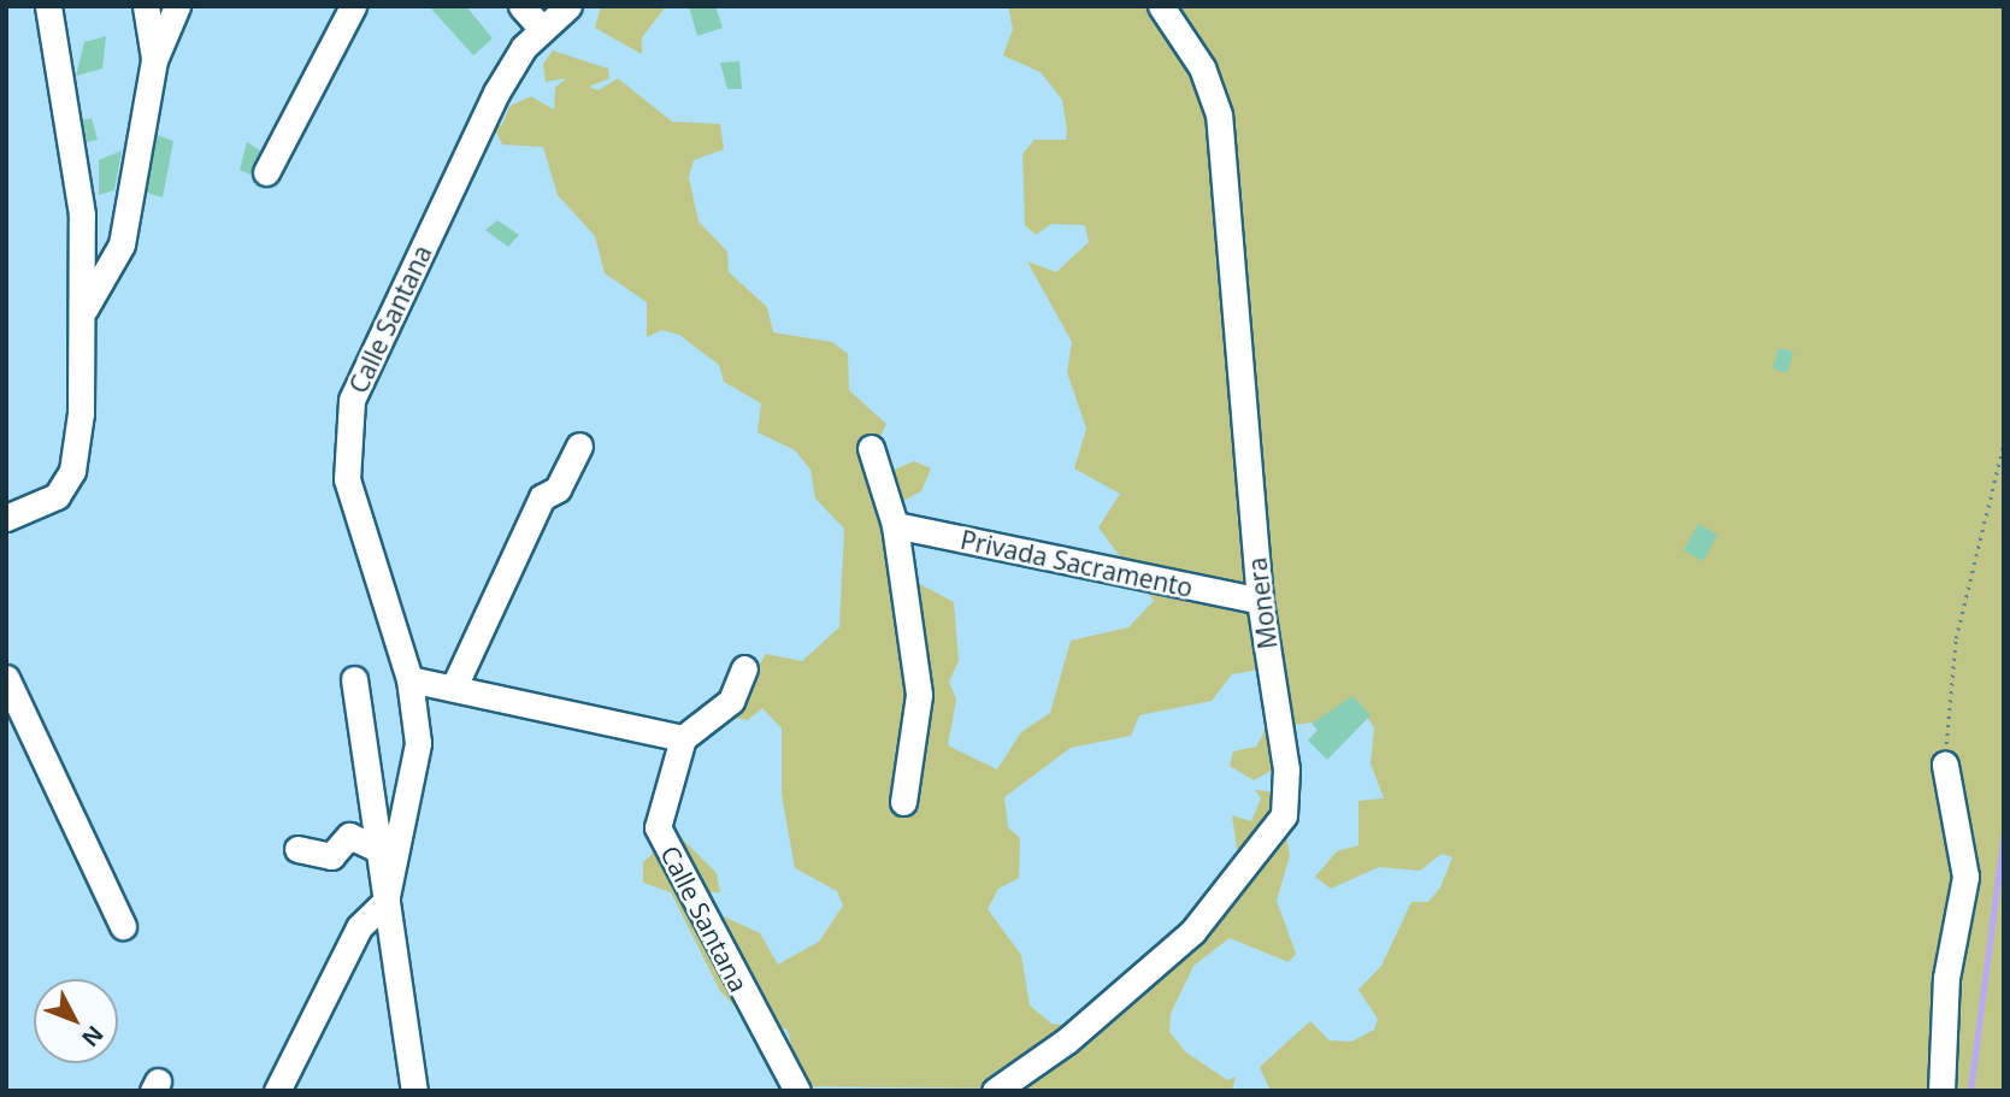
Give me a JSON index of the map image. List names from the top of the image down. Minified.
{"streets":{"street":["Calle Santana","Privada Sacramento","Monera"]},"crossings":[["Privada Sacramento","Monera"]],"north":"bottom right"}
